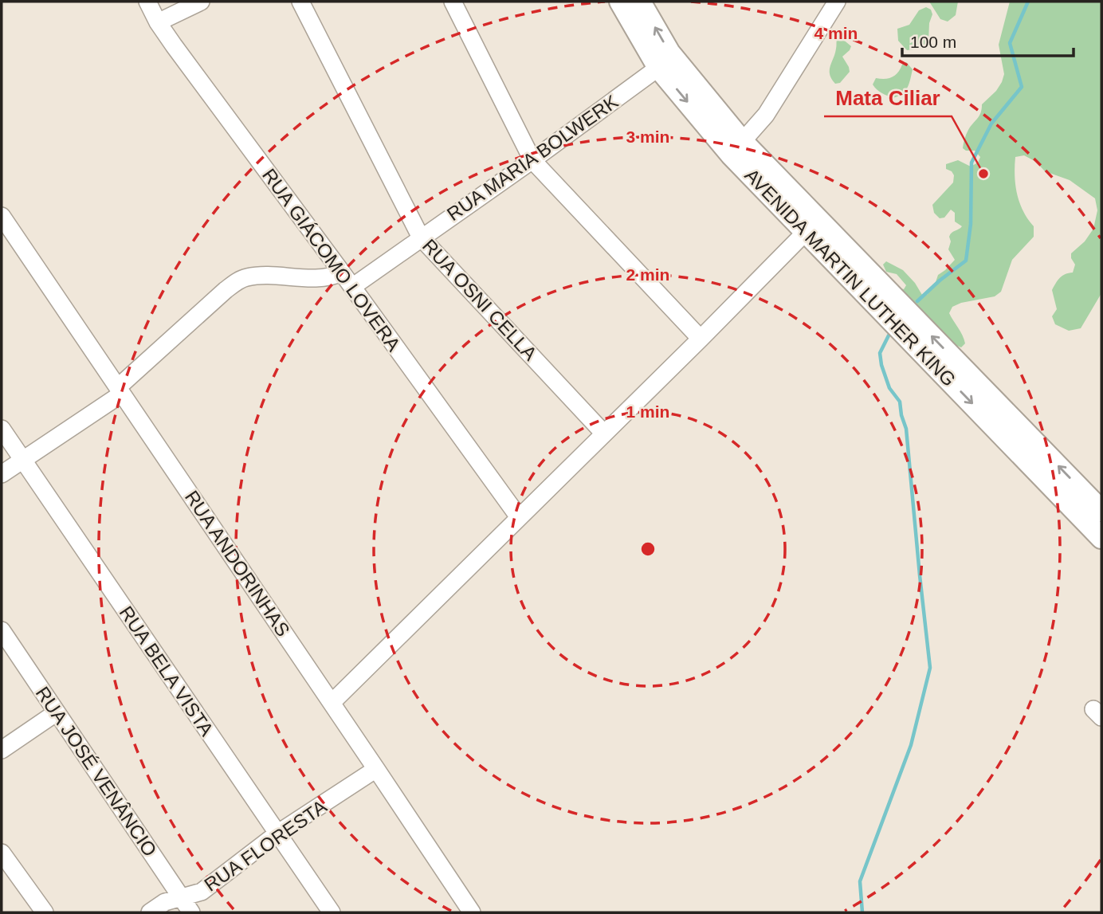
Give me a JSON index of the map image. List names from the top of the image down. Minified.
{"streets":{"main road":["AVENIDA MARTIN LUTHER KING"],"street":["RUA MARIA BOLWERK","RUA GIÁCOMO LOVERA","RUA OSNI CELLA","RUA ANDORINHAS","RUA BELA VISTA","RUA JOSÉ VENÂNCIO","RUA FLORESTA"]},"crossings":[["RUA MARIA BOLWERK","RUA GIÁCOMO LOVERA"],["RUA MARIA BOLWERK","AVENIDA MARTIN LUTHER KING"],["RUA MARIA BOLWERK","RUA OSNI CELLA"],["RUA ANDORINHAS","RUA FLORESTA"],["RUA BELA VISTA","RUA FLORESTA"],["RUA JOSÉ VENÂNCIO","RUA FLORESTA"]],"places":["Mata Ciliar"],"scale_bar":"100 m","rings":["4 min","3 min","2 min","1 min"]}
